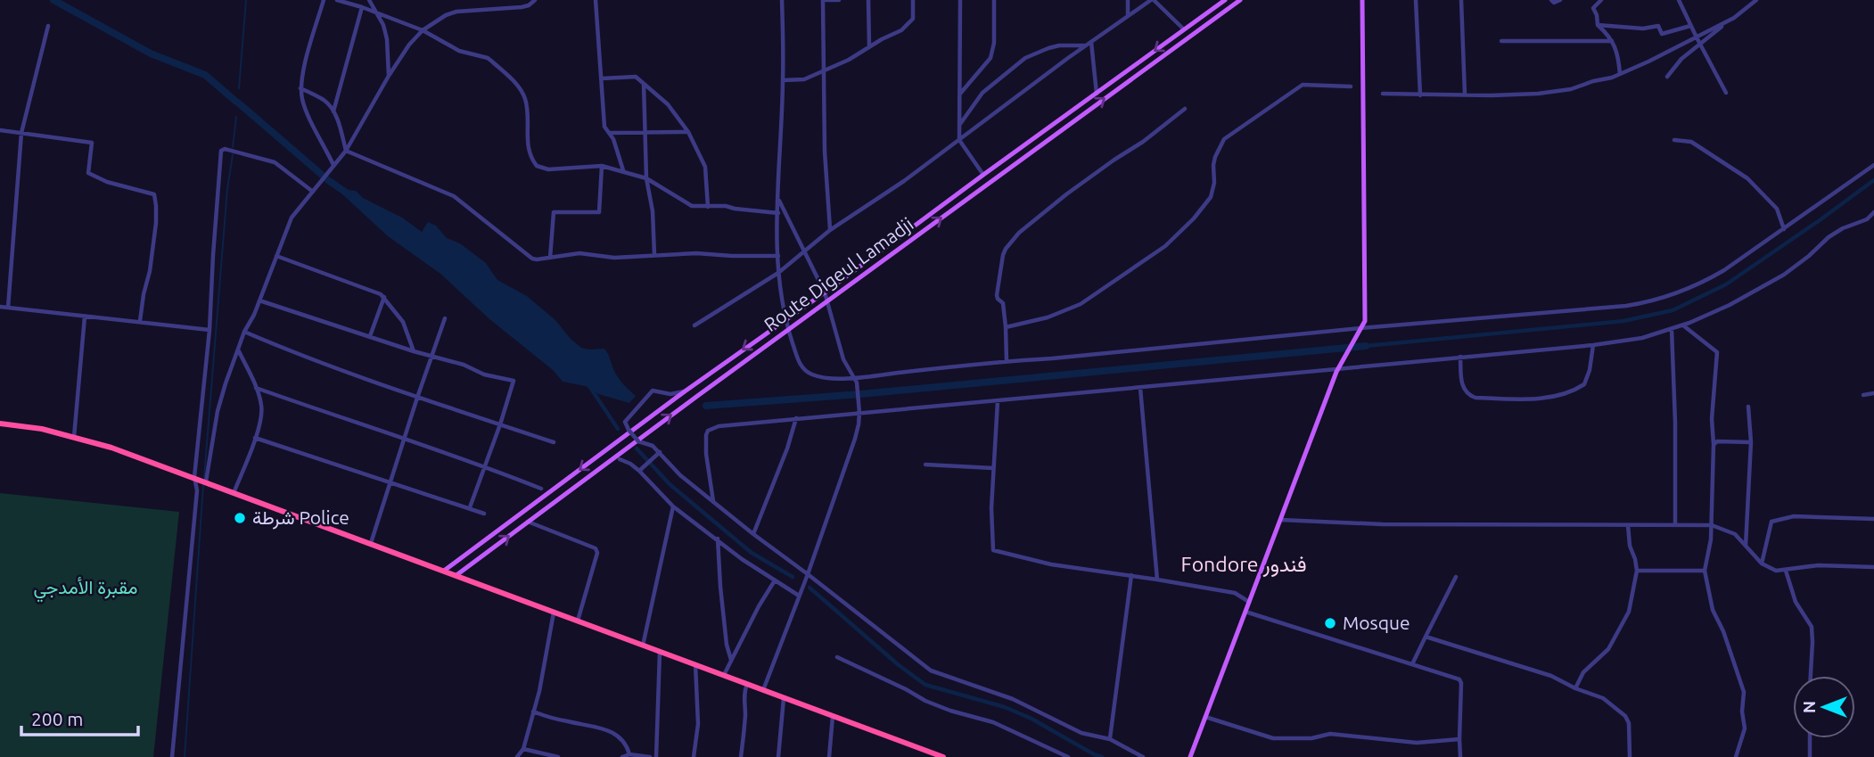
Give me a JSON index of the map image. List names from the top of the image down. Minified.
{"streets":{"main road":["Route Digeul Lamadji"]},"districts":["Fondore فندور"],"parks":["مقبرة الأمدجي"],"places":["شرطة Police","Mosque"],"scale_bar":"200 m","north":"left"}
